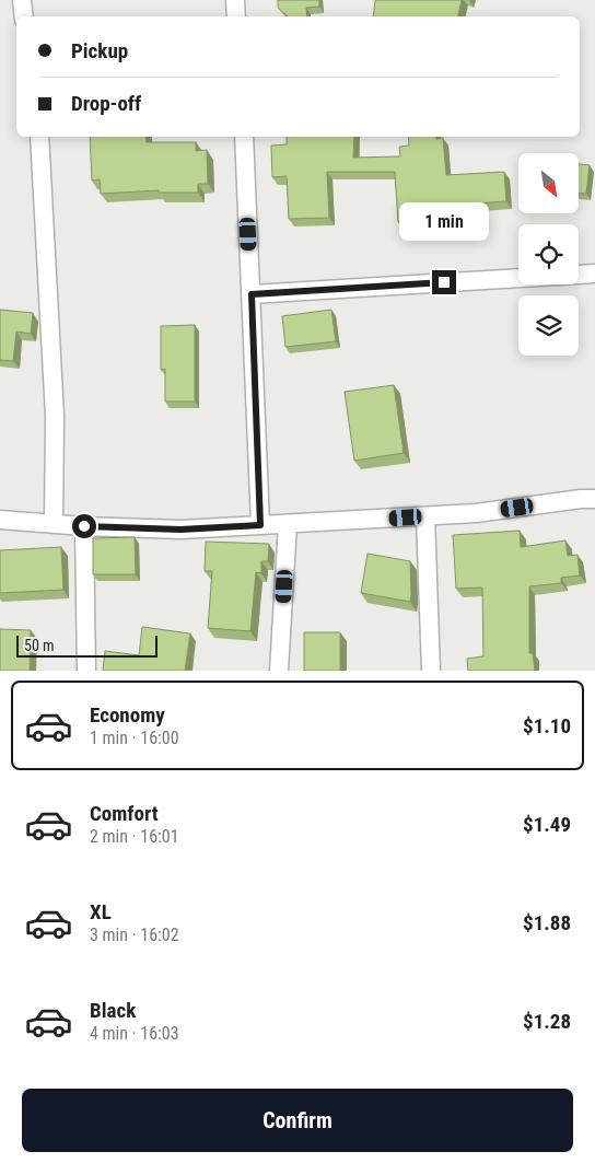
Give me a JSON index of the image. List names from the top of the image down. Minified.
{"scale_bar":"50 m","north":"bottom right","page":{"banner":["Pickup","Drop-off"],"bubble":"1 min","scale":"50 m","list":[{"name":"Economy","note":"1 min · 16:00","value":"$1.10"},{"name":"Comfort","note":"2 min · 16:01","value":"$1.49"},{"name":"XL","note":"3 min · 16:02","value":"$1.88"},{"name":"Black","note":"4 min · 16:03","value":"$1.28"}],"buttons":"Confirm"}}
